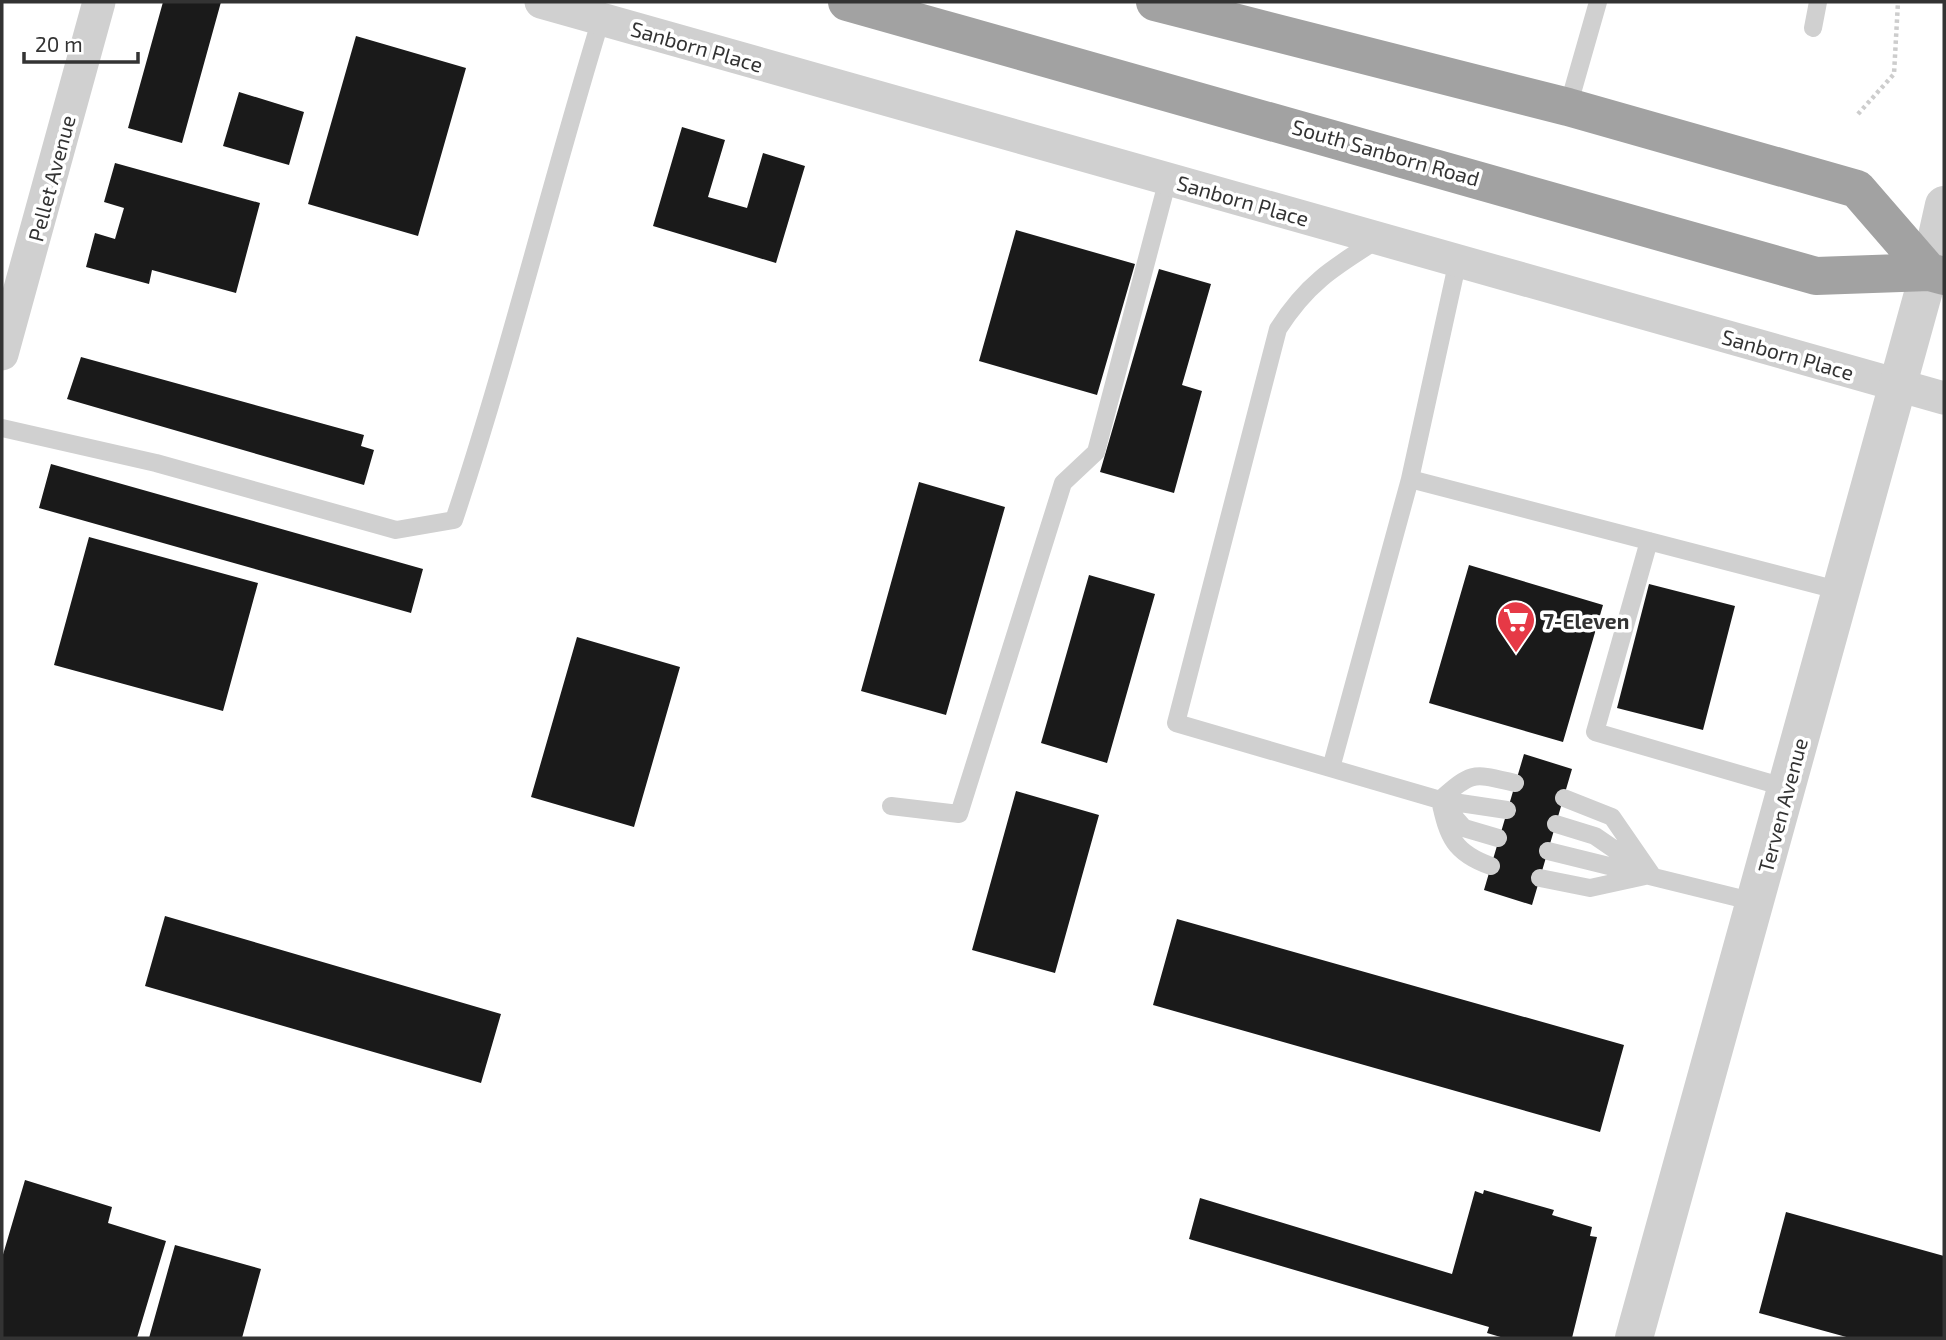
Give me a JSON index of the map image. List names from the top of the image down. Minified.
{"streets":{"highway":["South Sanborn Road"],"street":["Sanborn Place","Pellet Avenue","Terven Avenue"]},"crossings":[["Sanborn Place","Terven Avenue"],["South Sanborn Road","Terven Avenue"]],"places":{"supermarket":["7-Eleven"]},"scale_bar":"20 m"}
